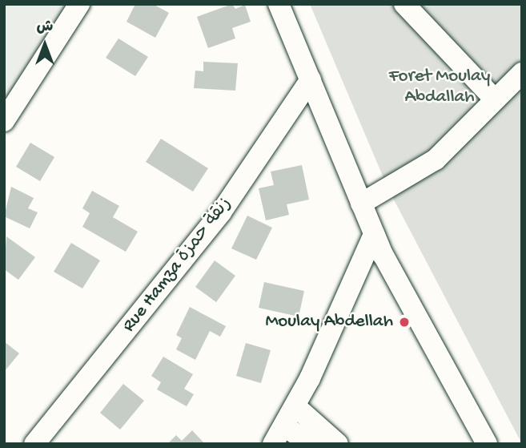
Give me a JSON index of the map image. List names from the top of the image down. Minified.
{"streets":{"street":["Rue Hamza زنقة حمزة"]},"parks":["Foret Moulay Abdallah"],"places":["Moulay Abdellah"],"north":"top"}
